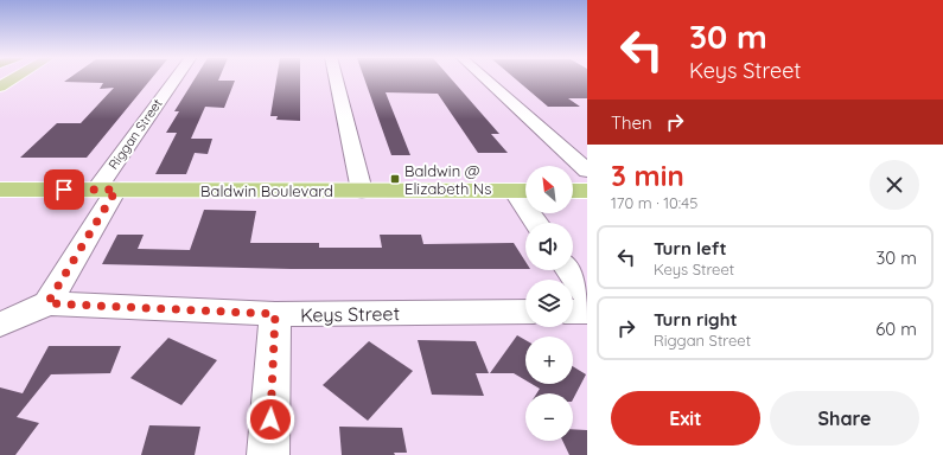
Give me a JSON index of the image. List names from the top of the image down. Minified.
{"streets":{"main road":["Baldwin Boulevard"],"street":["Riggan Street","Keys Street"]},"crossings":[["Riggan Street","Baldwin Boulevard"],["Riggan Street","Keys Street"]],"places":{"transit":["Baldwin @ Elizabeth Ns"]},"north":"top left","page":{"turn":["30 m","Keys Street"],"then":"Then","heading":["3 min","170 m · 10:45"],"map_buttons":["+","−"],"list":[{"name":"Turn left","note":"Keys Street","value":"30 m"},{"name":"Turn right","note":"Riggan Street","value":"60 m"}],"buttons":["Exit","Share"]}}
